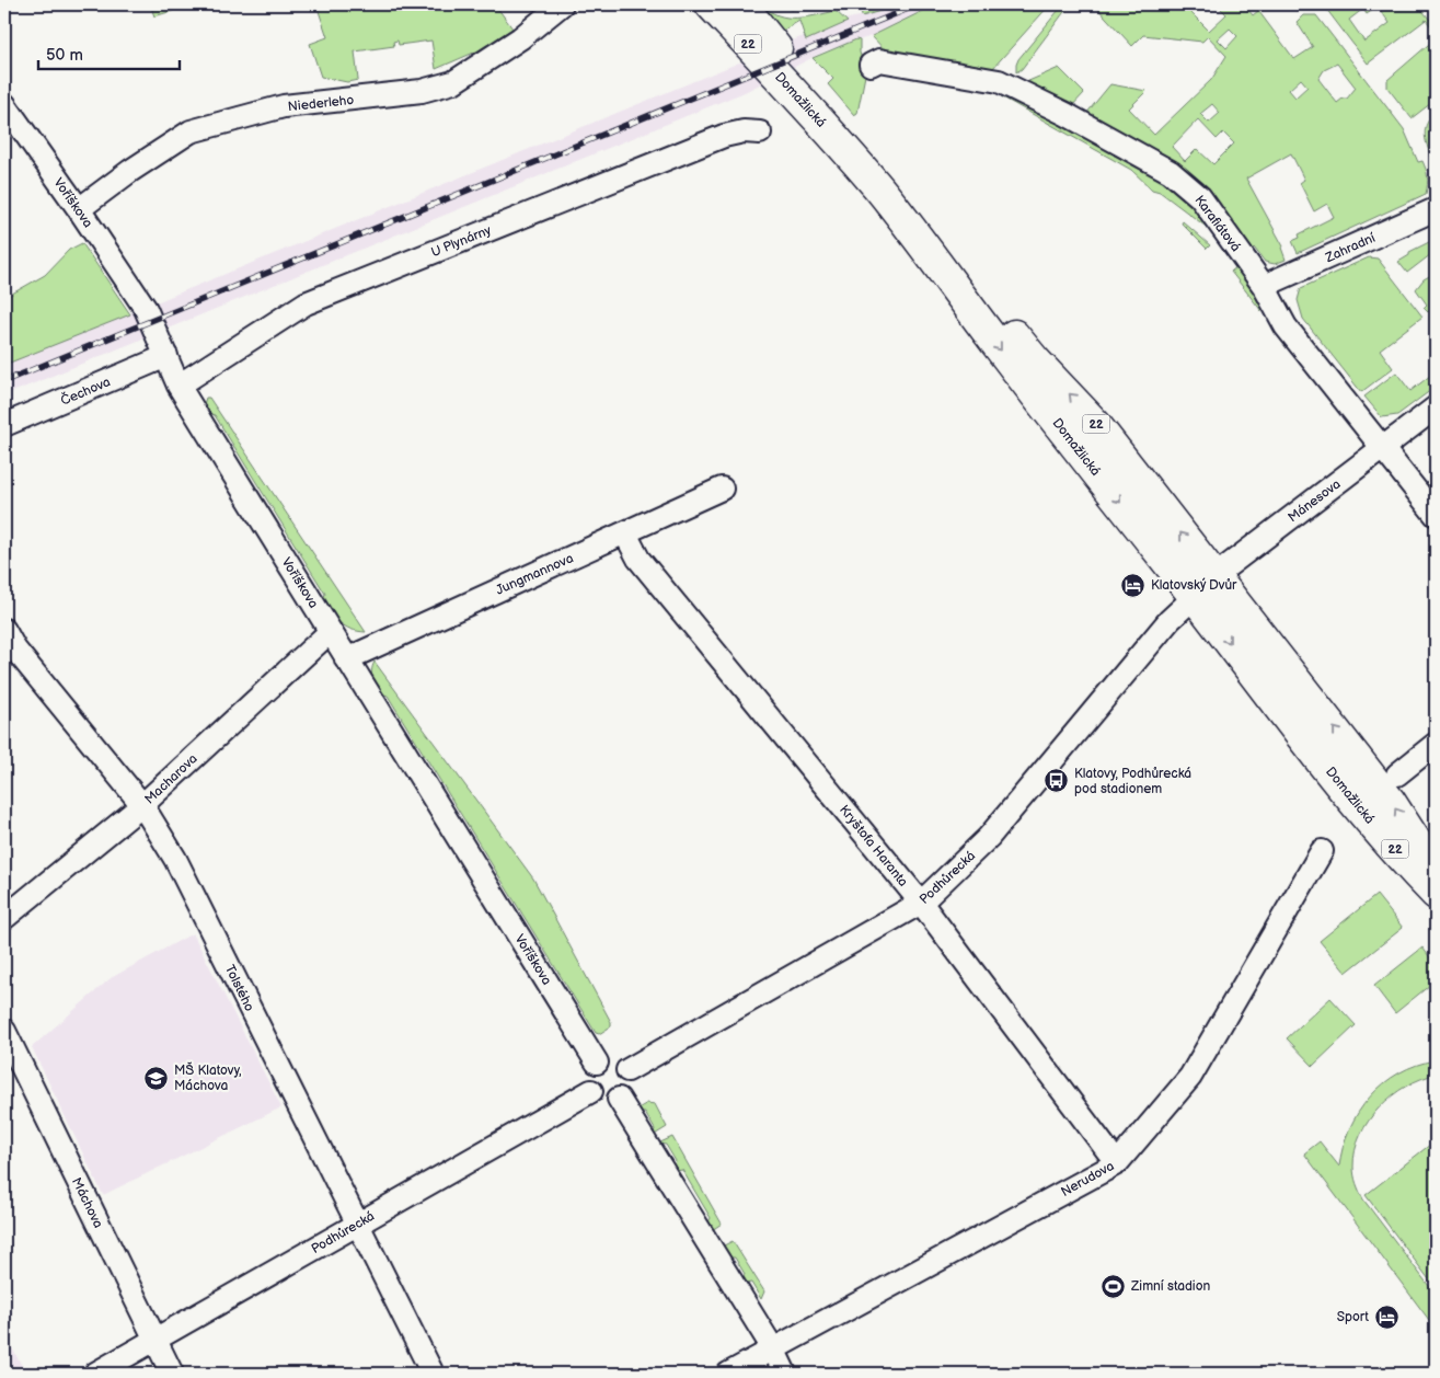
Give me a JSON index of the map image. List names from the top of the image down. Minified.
{"streets":{"main road":["22","Domažlická"],"street":["Niederleho","Voříškova","Karafiátová","U Plynárny","Zahradní","Čechova","Mánesova","Jungmannova","Macharova","Kryštofa Haranta","Podhůrecká","Tolstého","Nerudova","Máchova"]},"crossings":[["Domažlická","Mánesova"],["Domažlická","Podhůrecká"],["Niederleho","Voříškova"],["Voříškova","U Plynárny"],["Voříškova","Čechova"],["Voříškova","Jungmannova"],["Voříškova","Macharova"],["Voříškova","Podhůrecká"],["Karafiátová","Zahradní"],["Karafiátová","Mánesova"],["Mánesova","Podhůrecká"],["Jungmannova","Kryštofa Haranta"],["Macharova","Tolstého"],["Kryštofa Haranta","Podhůrecká"],["Kryštofa Haranta","Nerudova"],["Podhůrecká","Tolstého"],["Podhůrecká","Máchova"]],"places":{"hotel":["Klatovský Dvůr","Sport"],"bus stop":["Klatovy, Podhůrecká pod stadionem"],"school or university":["MŠ Klatovy, Máchova"],"sports":["Zimní stadion"]},"scale_bar":"50 m"}
